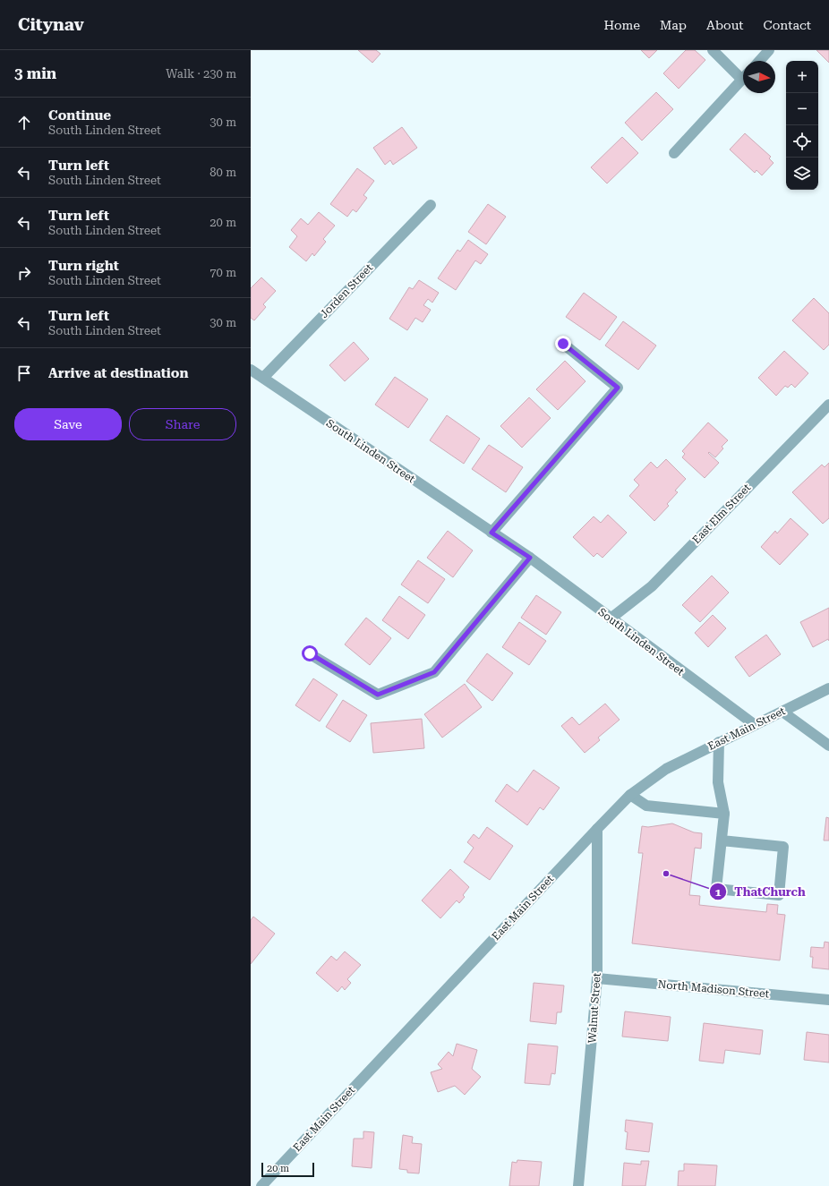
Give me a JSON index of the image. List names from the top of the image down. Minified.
{"streets":{"street":["Jorden Street","South Linden Street","East Elm Street","East Main Street","North Madison Street","Walnut Street"]},"crossings":[["Jorden Street","South Linden Street"],["South Linden Street","East Elm Street"],["South Linden Street","East Main Street"],["East Main Street","Walnut Street"],["North Madison Street","Walnut Street"]],"places":["ThatChurch"],"scale_bar":"20 m","north":"right","page":{"header":"Citynav","nav":["Home","Map","About","Contact"],"heading":["3 min","Walk · 230 m"],"map_buttons":["+","−"],"list":[["Continue","South Linden Street","30 m"],["Turn left","South Linden Street","80 m"],["Turn left","South Linden Street","20 m"],["Turn right","South Linden Street","70 m"],["Turn left","South Linden Street","30 m"],"Arrive at destination"],"buttons":["Save","Share"],"scale":"20 m"}}
